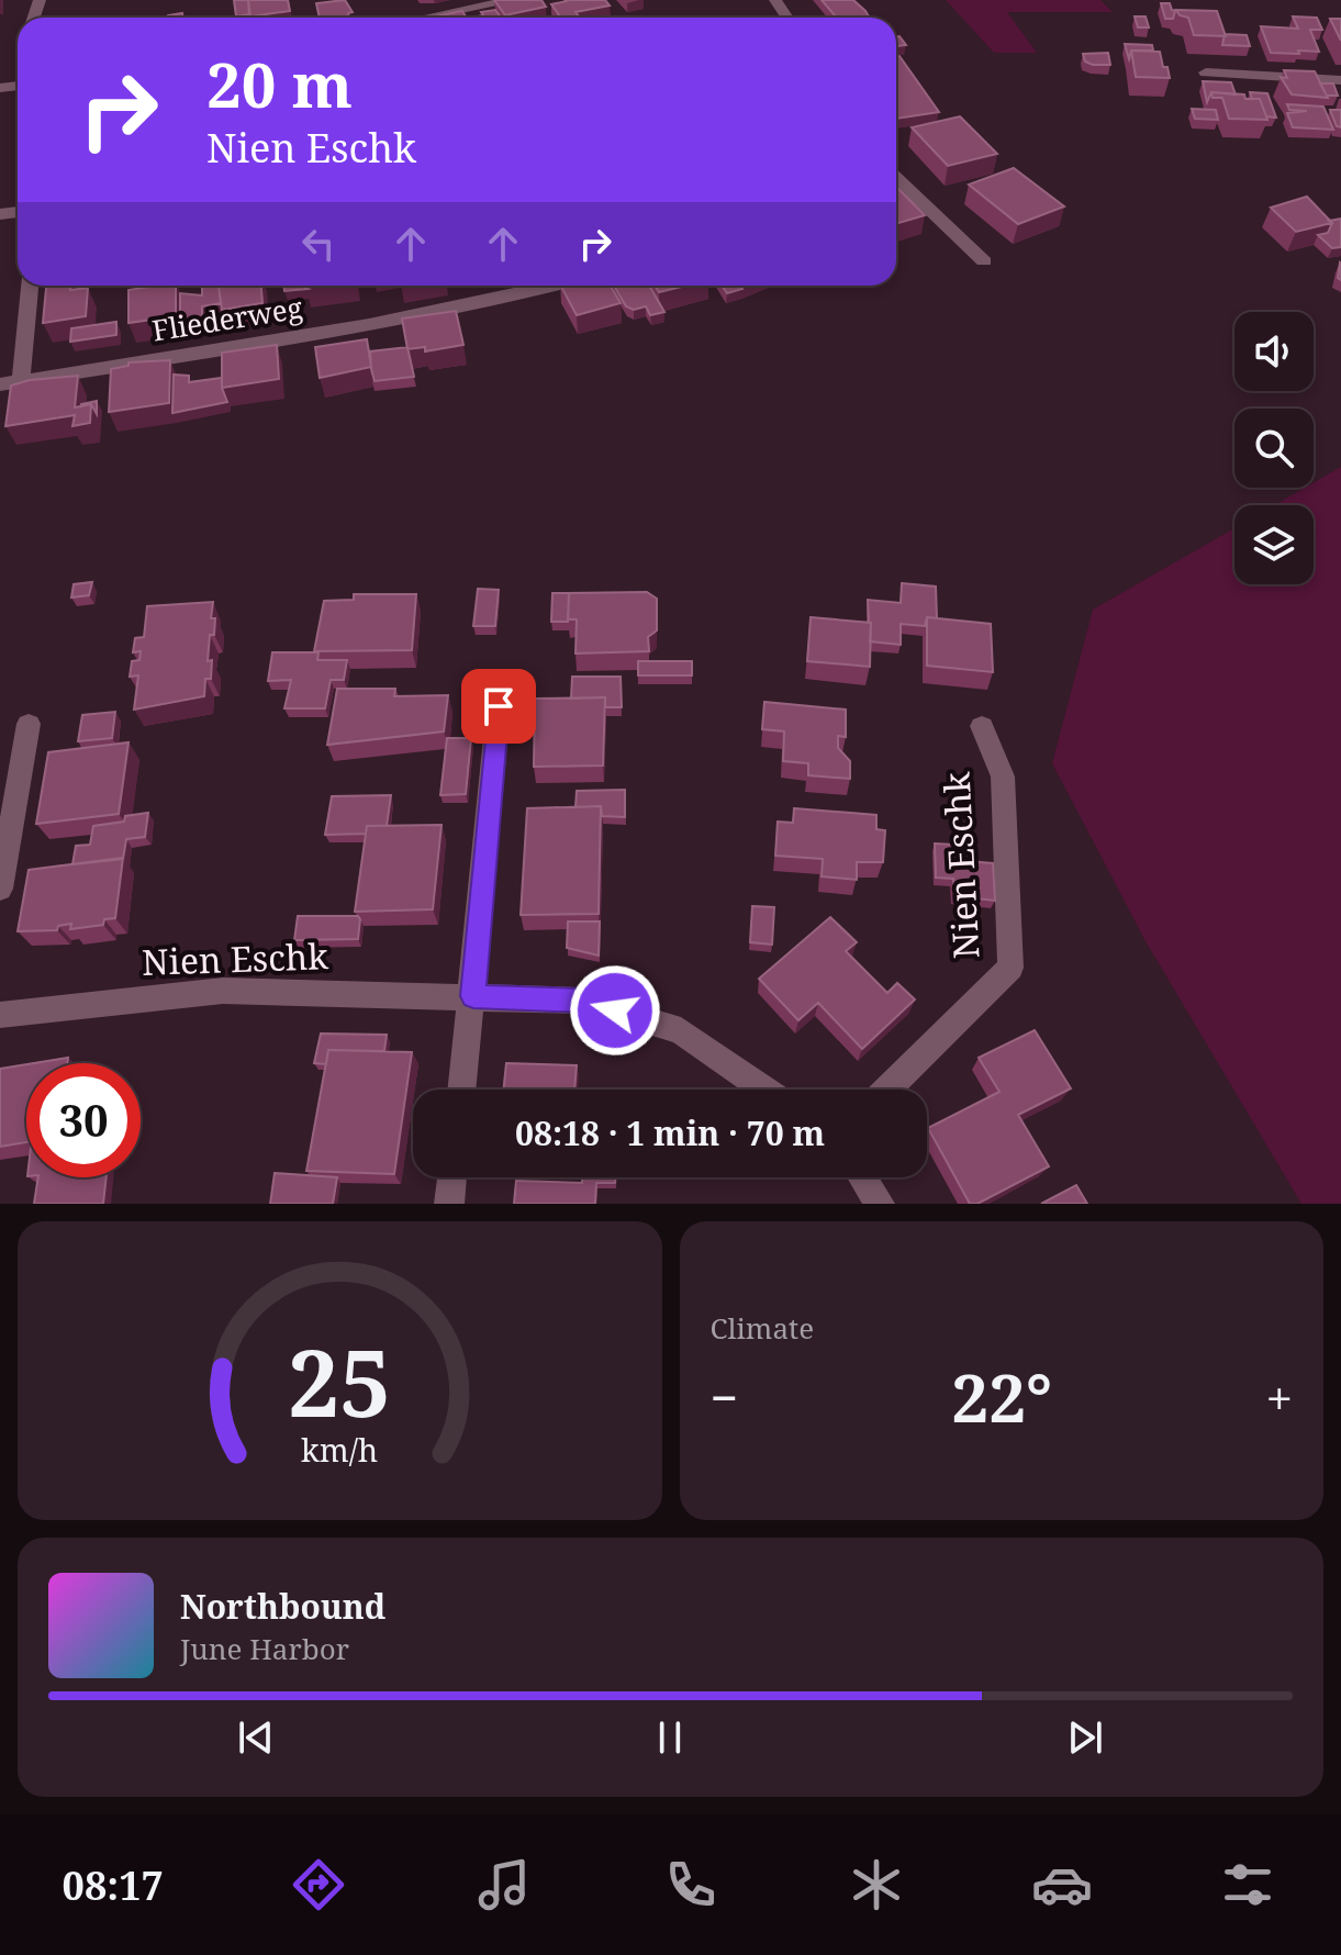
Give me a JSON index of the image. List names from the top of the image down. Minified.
{"streets":{"street":["Fliederweg","Nien Eschk"]},"page":{"turn":["20 m","Nien Eschk"],"limit":"30","trip":"08:18 · 1 min · 70 m","tile":"Climate","heat":["−","22°","+"],"song":["Northbound","June Harbor"],"tabs":"08:17","gauge":["25","km/h"]}}
